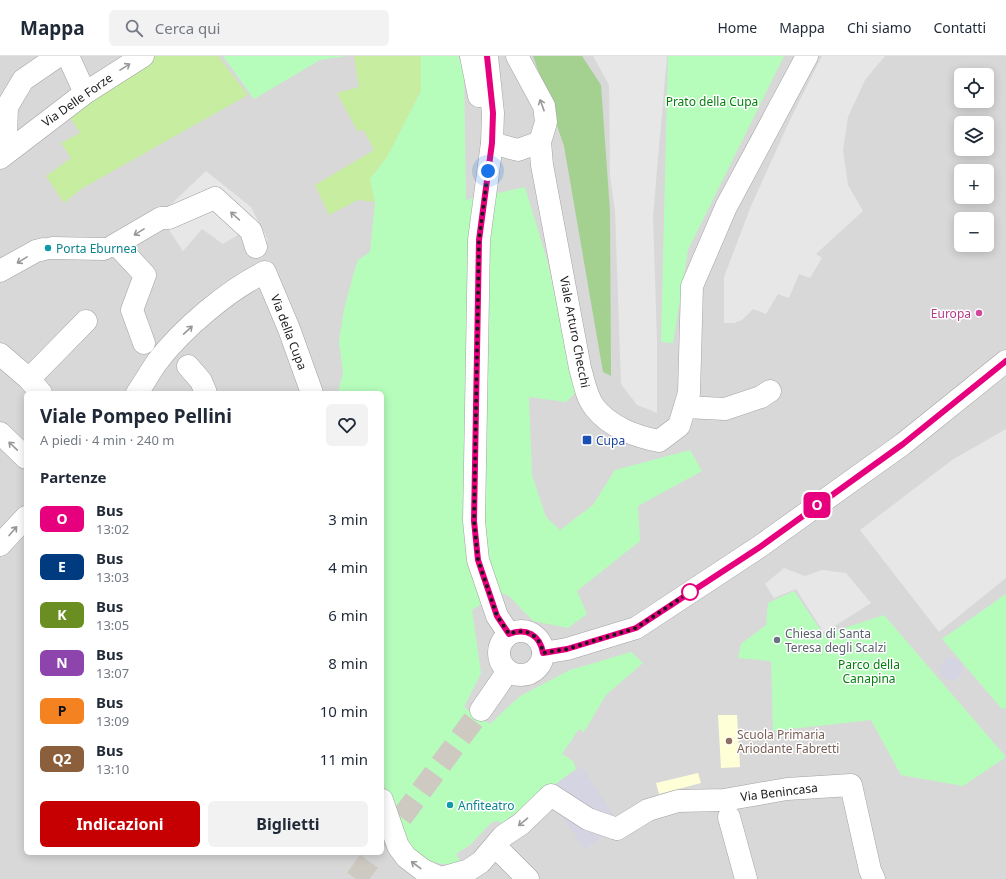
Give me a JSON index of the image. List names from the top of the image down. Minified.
{"streets":{"street":["Via Delle Forze","Via della Cupa","Viale Arturo Checchi","Via Benincasa"]},"one_way":["Via Delle Forze"],"parks":["Prato della Cupa","Parco della Canapina"],"places":{"other":["Porta Eburnea","Europa","Chiesa di Santa Teresa degli Scalzi","Scuola Primaria Ariodante Fabretti","Anfiteatro"],"transit":["Cupa"]},"lines":["bus line O"],"page":{"header":"Mappa","search":"Cerca qui","nav":["Home","Mappa","Chi siamo","Contatti"],"on_map":"O","map_buttons":["+","−"],"heading":[["Viale Pompeo Pellini","A piedi · 4 min · 240 m"],"Partenze"],"list":[{"mark":"O","name":"Bus","note":"13:02","value":"3 min"},{"mark":"E","name":"Bus","note":"13:03","value":"4 min"},{"mark":"K","name":"Bus","note":"13:05","value":"6 min"},{"mark":"N","name":"Bus","note":"13:07","value":"8 min"},{"mark":"P","name":"Bus","note":"13:09","value":"10 min"},{"mark":"Q2","name":"Bus","note":"13:10","value":"11 min"}],"buttons":["Indicazioni","Biglietti"]}}
